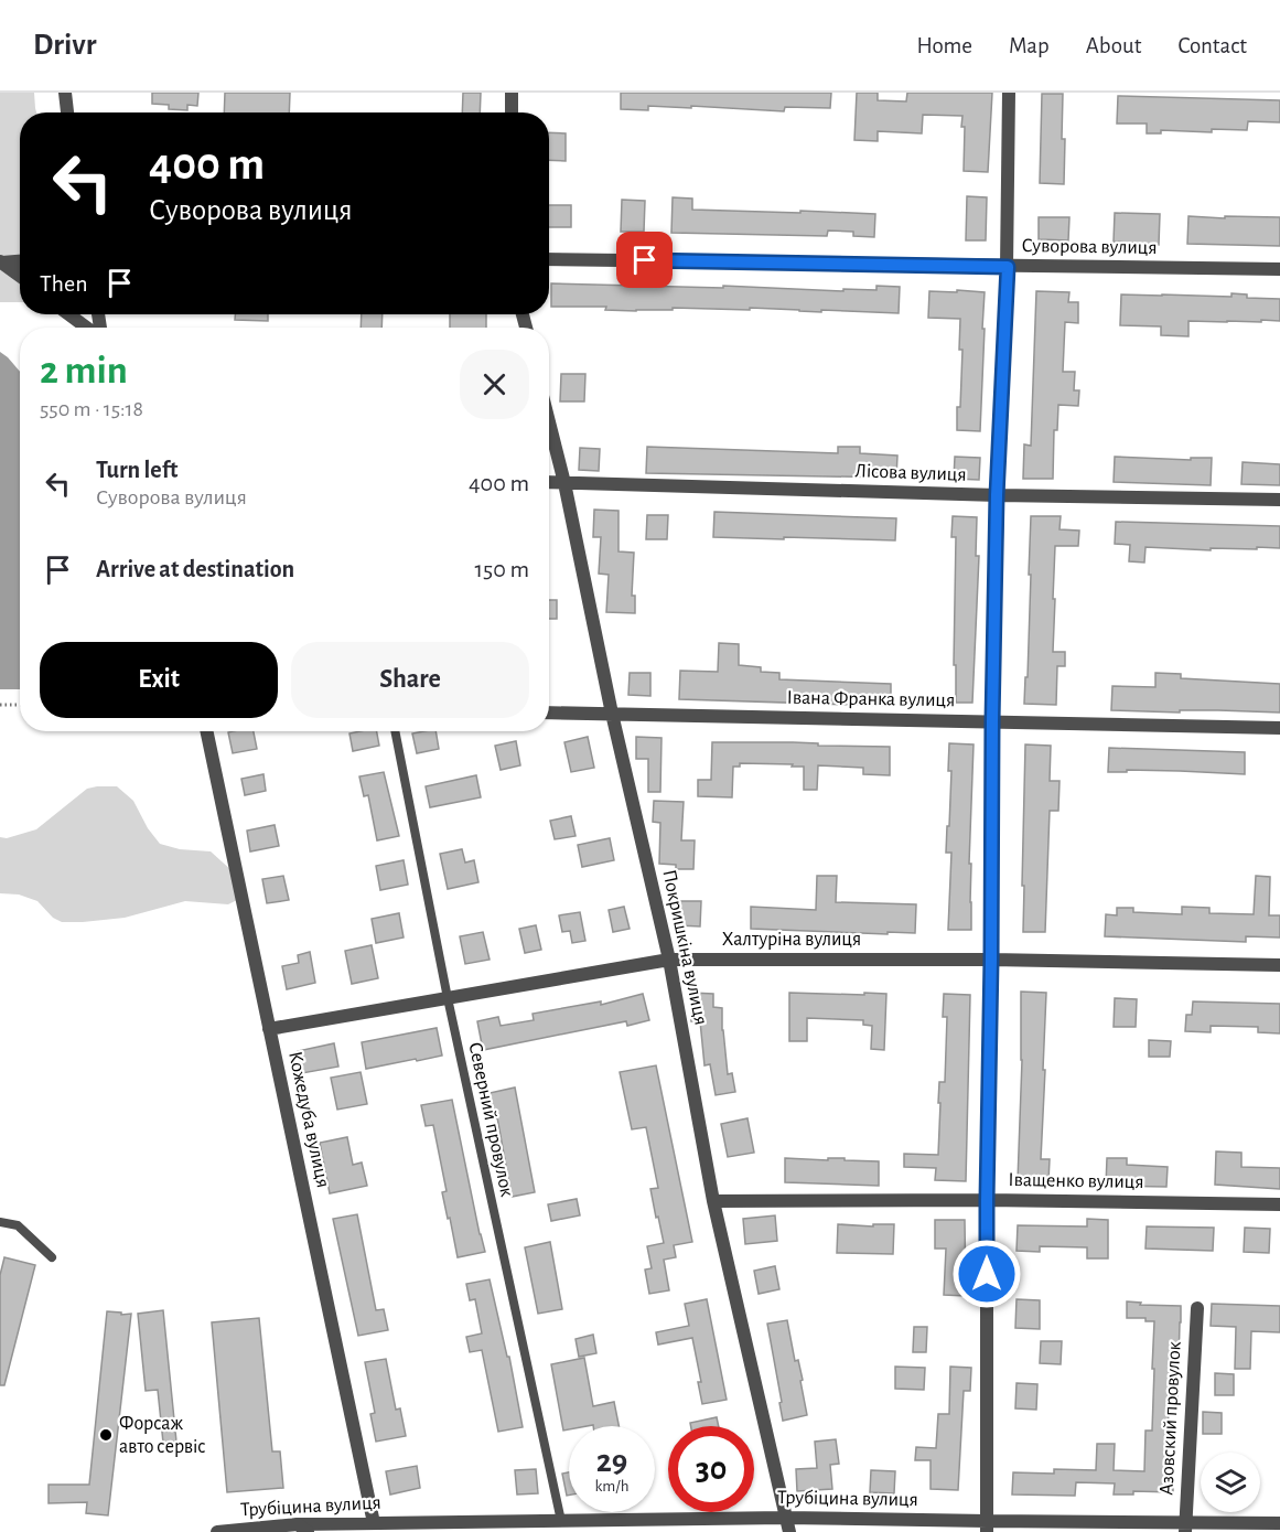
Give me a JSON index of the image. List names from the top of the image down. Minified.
{"streets":{"street":["Суворова вулиця","Лісова вулиця","Івана Франка вулиця","Халтуріна вулиця","Покришкіна вулиця","Кожедуба вулиця","Іващенко вулиця","Азовский провулок","Трубіцина вулиця"],"lane":["Северний провулок"]},"crossings":[["Лісова вулиця","Покришкіна вулиця"],["Івана Франка вулиця","Покришкіна вулиця"],["Халтуріна вулиця","Покришкіна вулиця"],["Халтуріна вулиця","Кожедуба вулиця"],["Халтуріна вулиця","Северний провулок"],["Покришкіна вулиця","Іващенко вулиця"],["Покришкіна вулиця","Трубіцина вулиця"],["Кожедуба вулиця","Трубіцина вулиця"],["Северний провулок","Трубіцина вулиця"],["Азовский провулок","Трубіцина вулиця"]],"places":["Форсаж авто сервіс"],"page":{"header":"Drivr","nav":["Home","Map","About","Contact"],"turn":["400 m","Суворова вулиця"],"then":"Then","heading":["2 min","550 m · 15:18"],"list":[{"name":"Turn left","note":"Суворова вулиця","value":"400 m"},{"name":"Arrive at destination","value":"150 m"}],"buttons":["Exit","Share"],"speed":"29 km/h","limit":"30"}}
